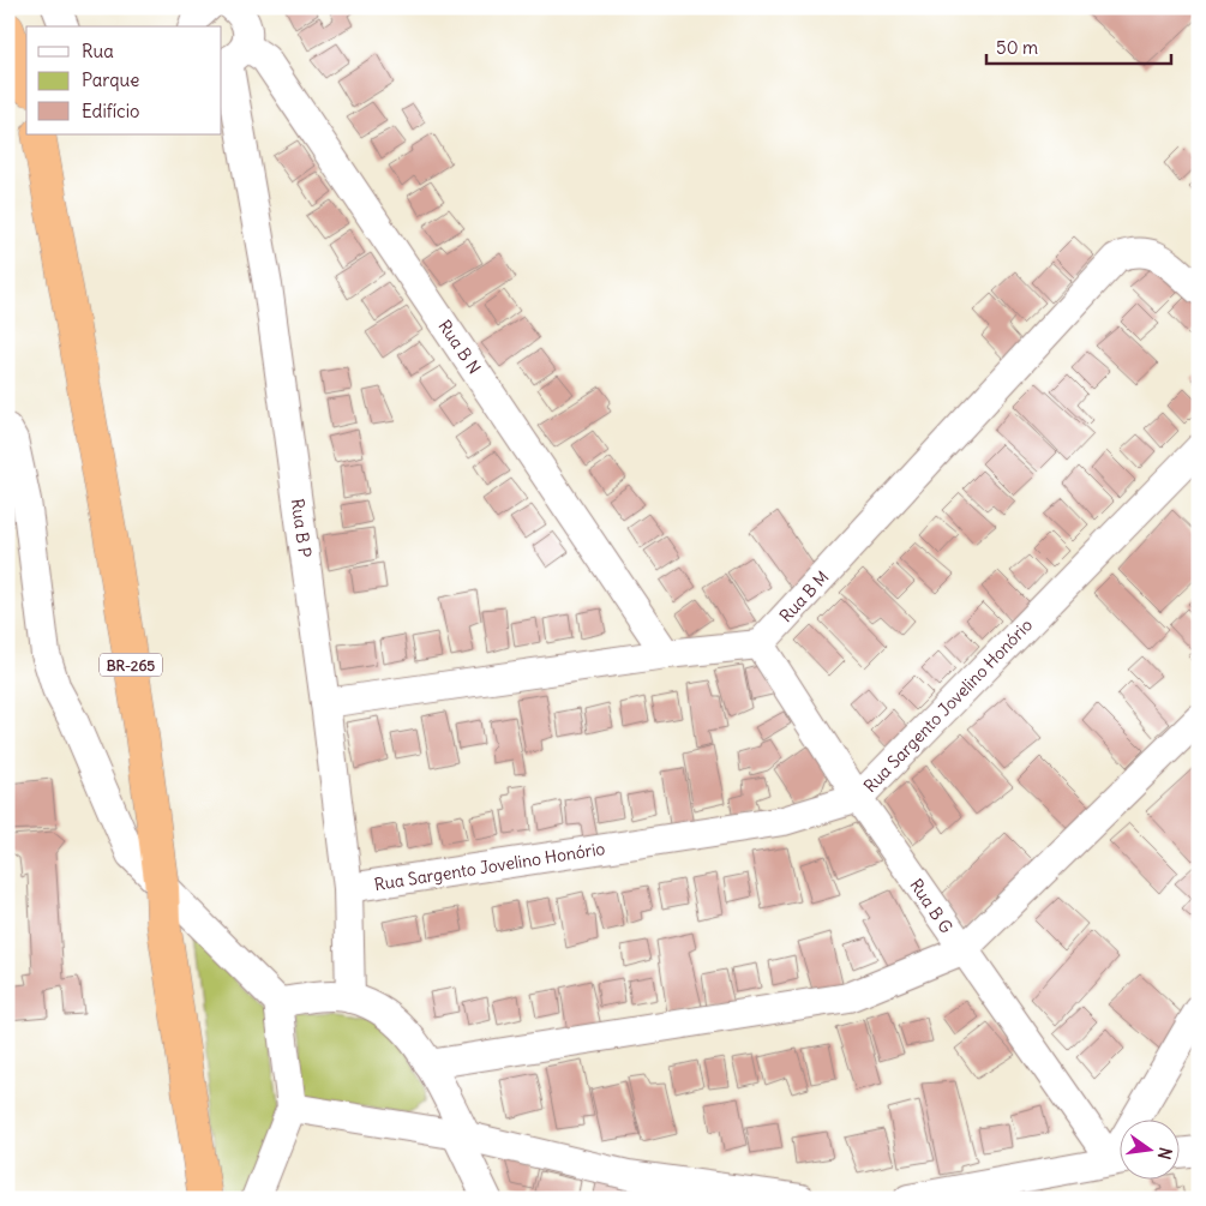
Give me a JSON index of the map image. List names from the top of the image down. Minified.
{"streets":{"highway":["BR-265"],"street":["Rua B N","Rua B P","Rua B M","Rua Sargento Jovelino Honório","Rua B G"]},"crossings":[["Rua B N","Rua B P"],["Rua B P","Rua Sargento Jovelino Honório"],["Rua B M","Rua B G"],["Rua Sargento Jovelino Honório","Rua B G"]],"legend":["Rua","Parque","Edifício"],"scale_bar":"50 m","north":"right"}
